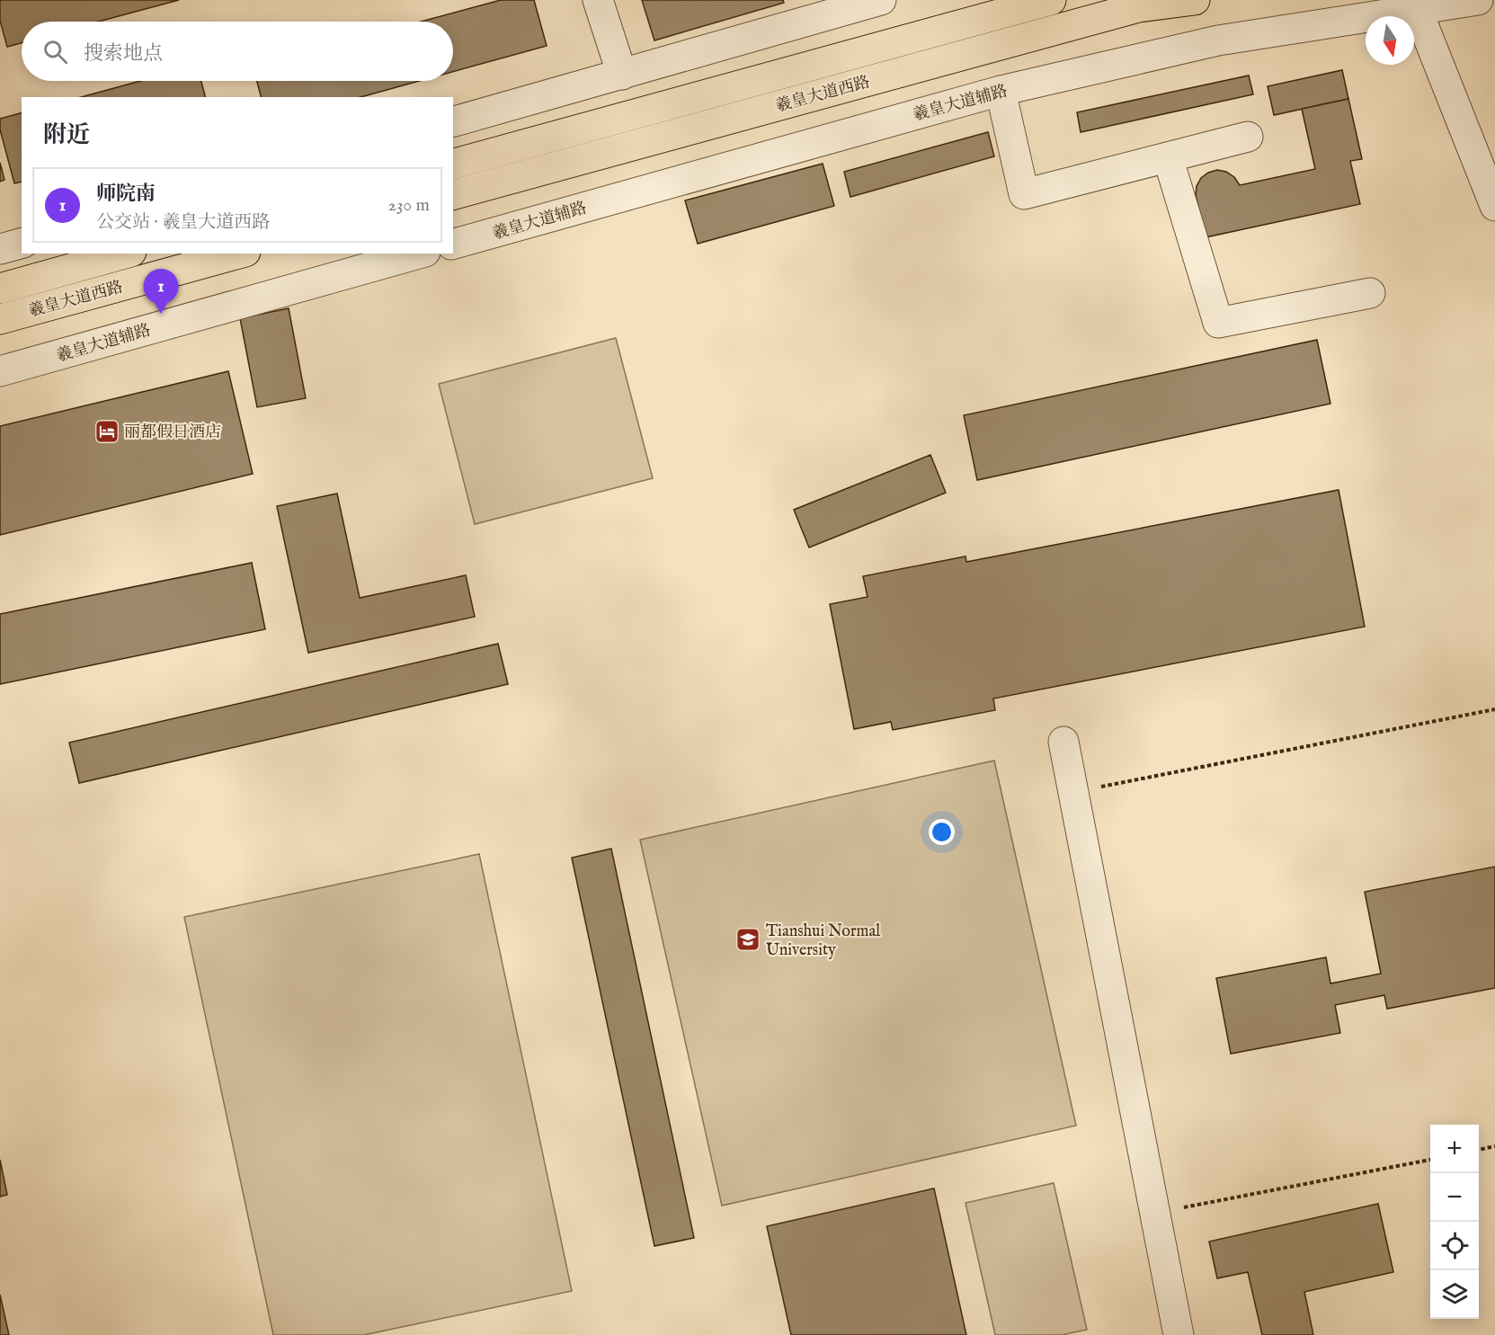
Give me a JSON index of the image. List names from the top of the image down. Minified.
{"streets":{"main road":["羲皇大道西路"],"street":["羲皇大道辅路"]},"places":{"hotel":["丽都假日酒店"],"school or university":["Tianshui Normal University"]},"north":"bottom","page":{"search":"搜索地点","heading":"附近","list":[{"mark":"1","name":"师院南","note":"公交站 · 羲皇大道西路","value":"230 m"}],"pins":"1","map_buttons":["+","−"]}}
